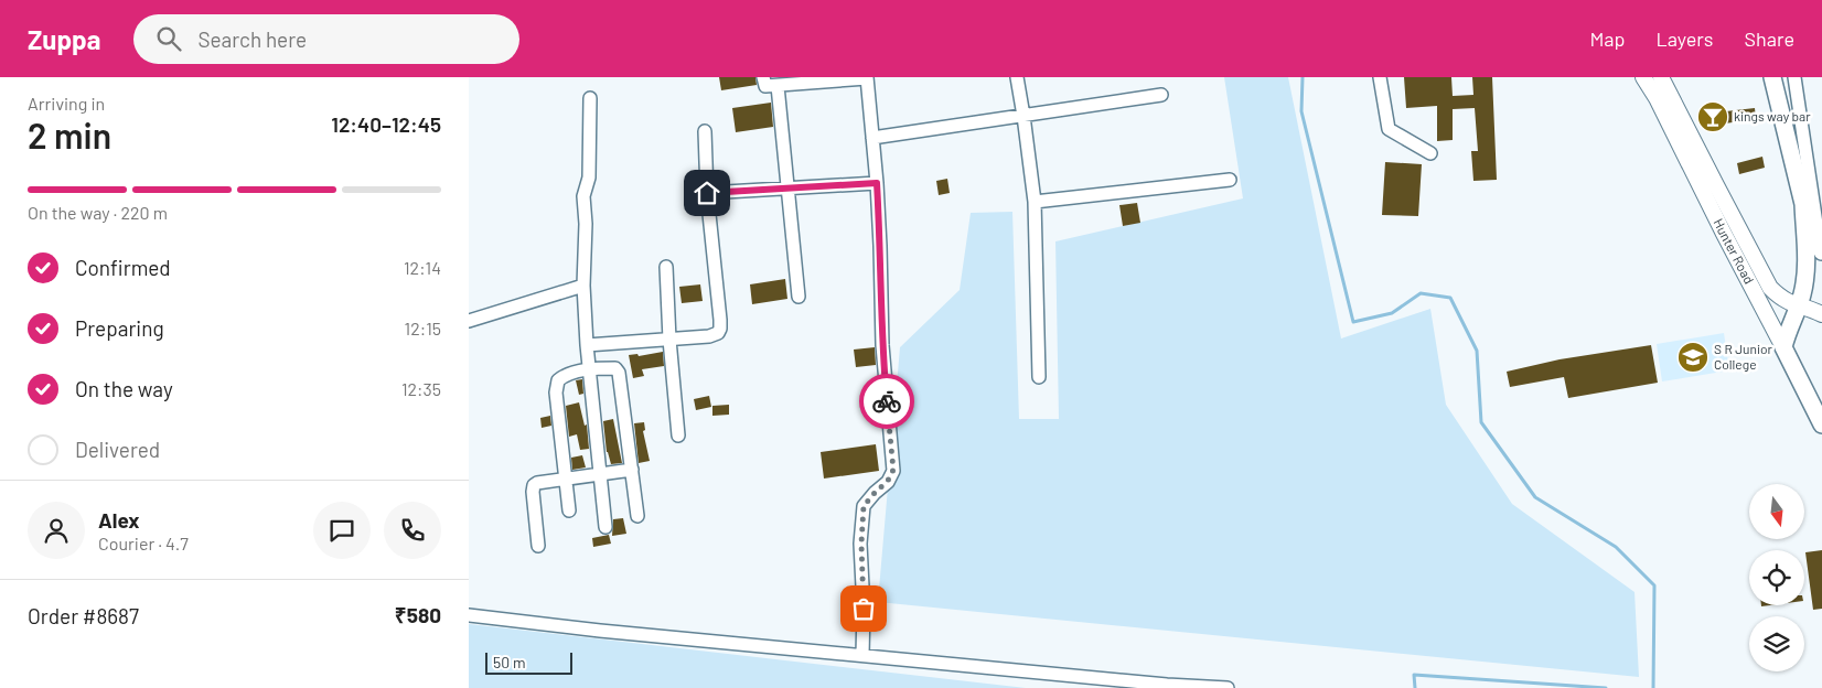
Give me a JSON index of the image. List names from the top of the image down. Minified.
{"streets":{"main road":["Hunter Road"]},"places":{"bar":["kings way bar"],"school or university":["S R Junior College"]},"scale_bar":"50 m","north":"bottom","page":{"header":"Zuppa","search":"Search here","nav":["Map","Layers","Share"],"heading":["2 min","Arriving in","12:40–12:45"],"panel":["Alex","Courier · 4.7","Order #8687","₹580"],"bar":"On the way · 220 m","list":[["Confirmed","12:14"],["Preparing","12:15"],["On the way","12:35"],"Delivered"],"scale":"50 m"}}
